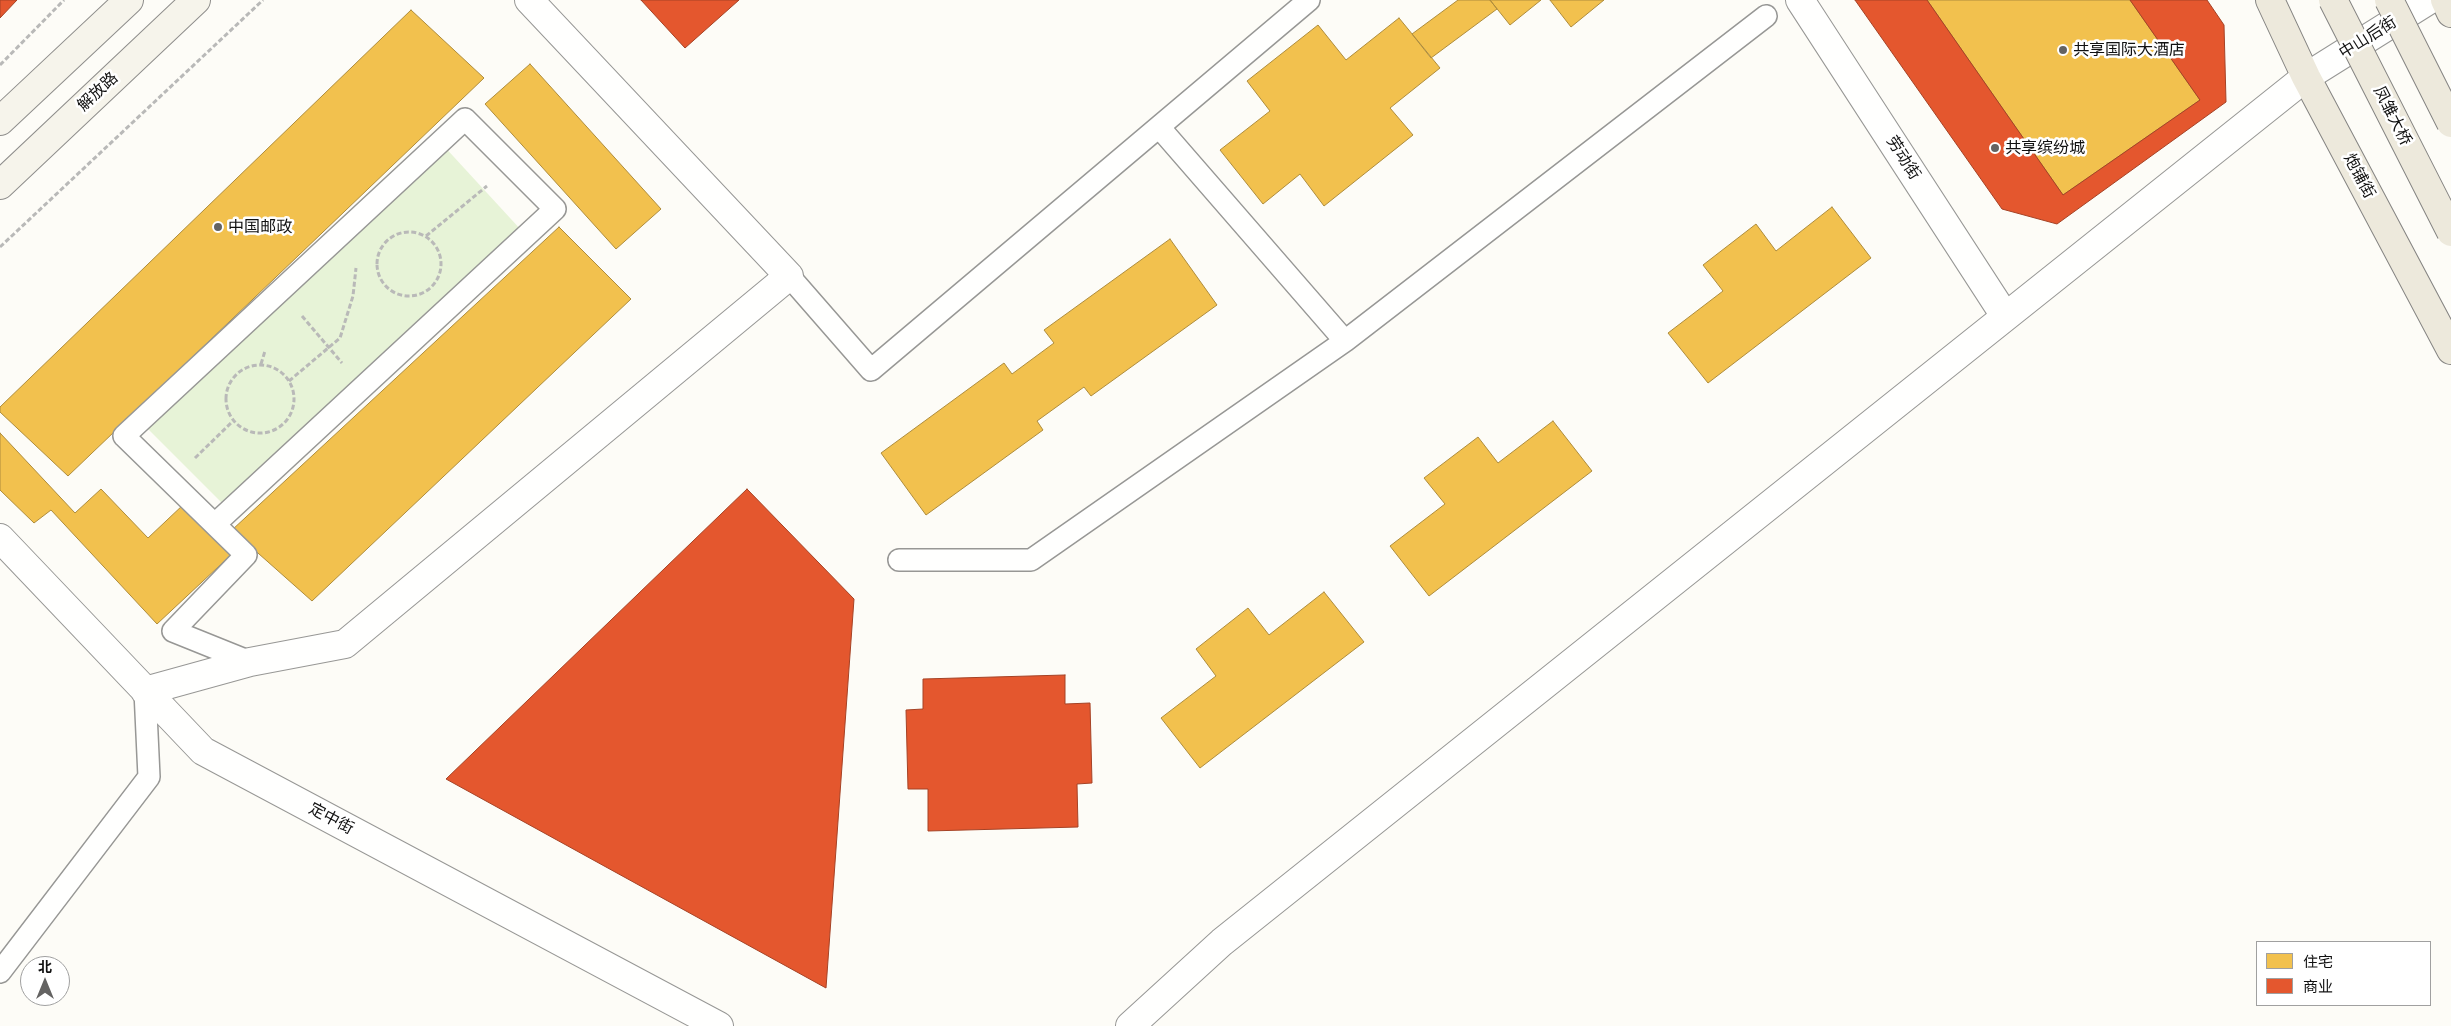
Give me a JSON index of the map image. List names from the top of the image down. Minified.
{"streets":{"main road":["解放路","凤雏大桥","炮铺街"],"street":["中山后街","劳动街","定中街"]},"crossings":[["中山后街","劳动街"],["中山后街","炮铺街"]],"places":["共享国际大酒店","共享缤纷城","中国邮政"],"legend":["住宅","商业"],"north":"top"}
